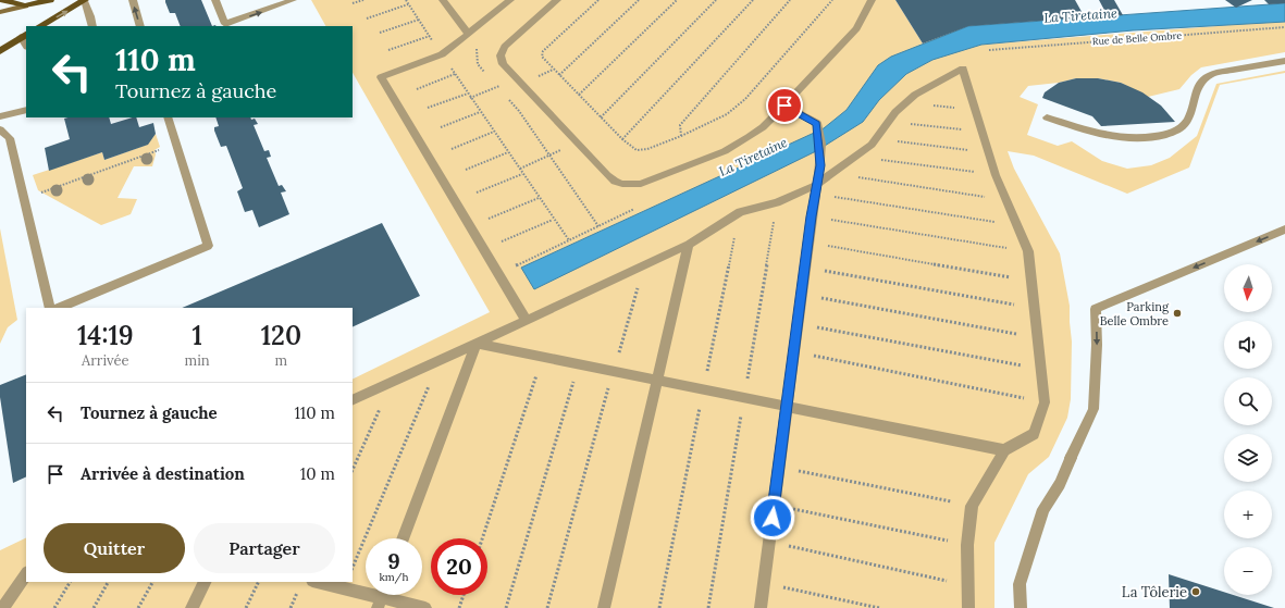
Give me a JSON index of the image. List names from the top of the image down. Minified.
{"streets":{"path":["Rue de Belle Ombre"]},"water":["La Tiretaine"],"places":["Parking Belle Ombre","La Tôlerie"],"north":"bottom","page":{"turn":["110 m","Tournez à gauche"],"map_buttons":["+","−"],"eta":["14:19","Arrivée","1","min","120","m"],"list":[{"name":"Tournez à gauche","value":"110 m"},{"name":"Arrivée à destination","value":"10 m"}],"buttons":["Quitter","Partager"],"speed":"9 km/h","limit":"20"}}
